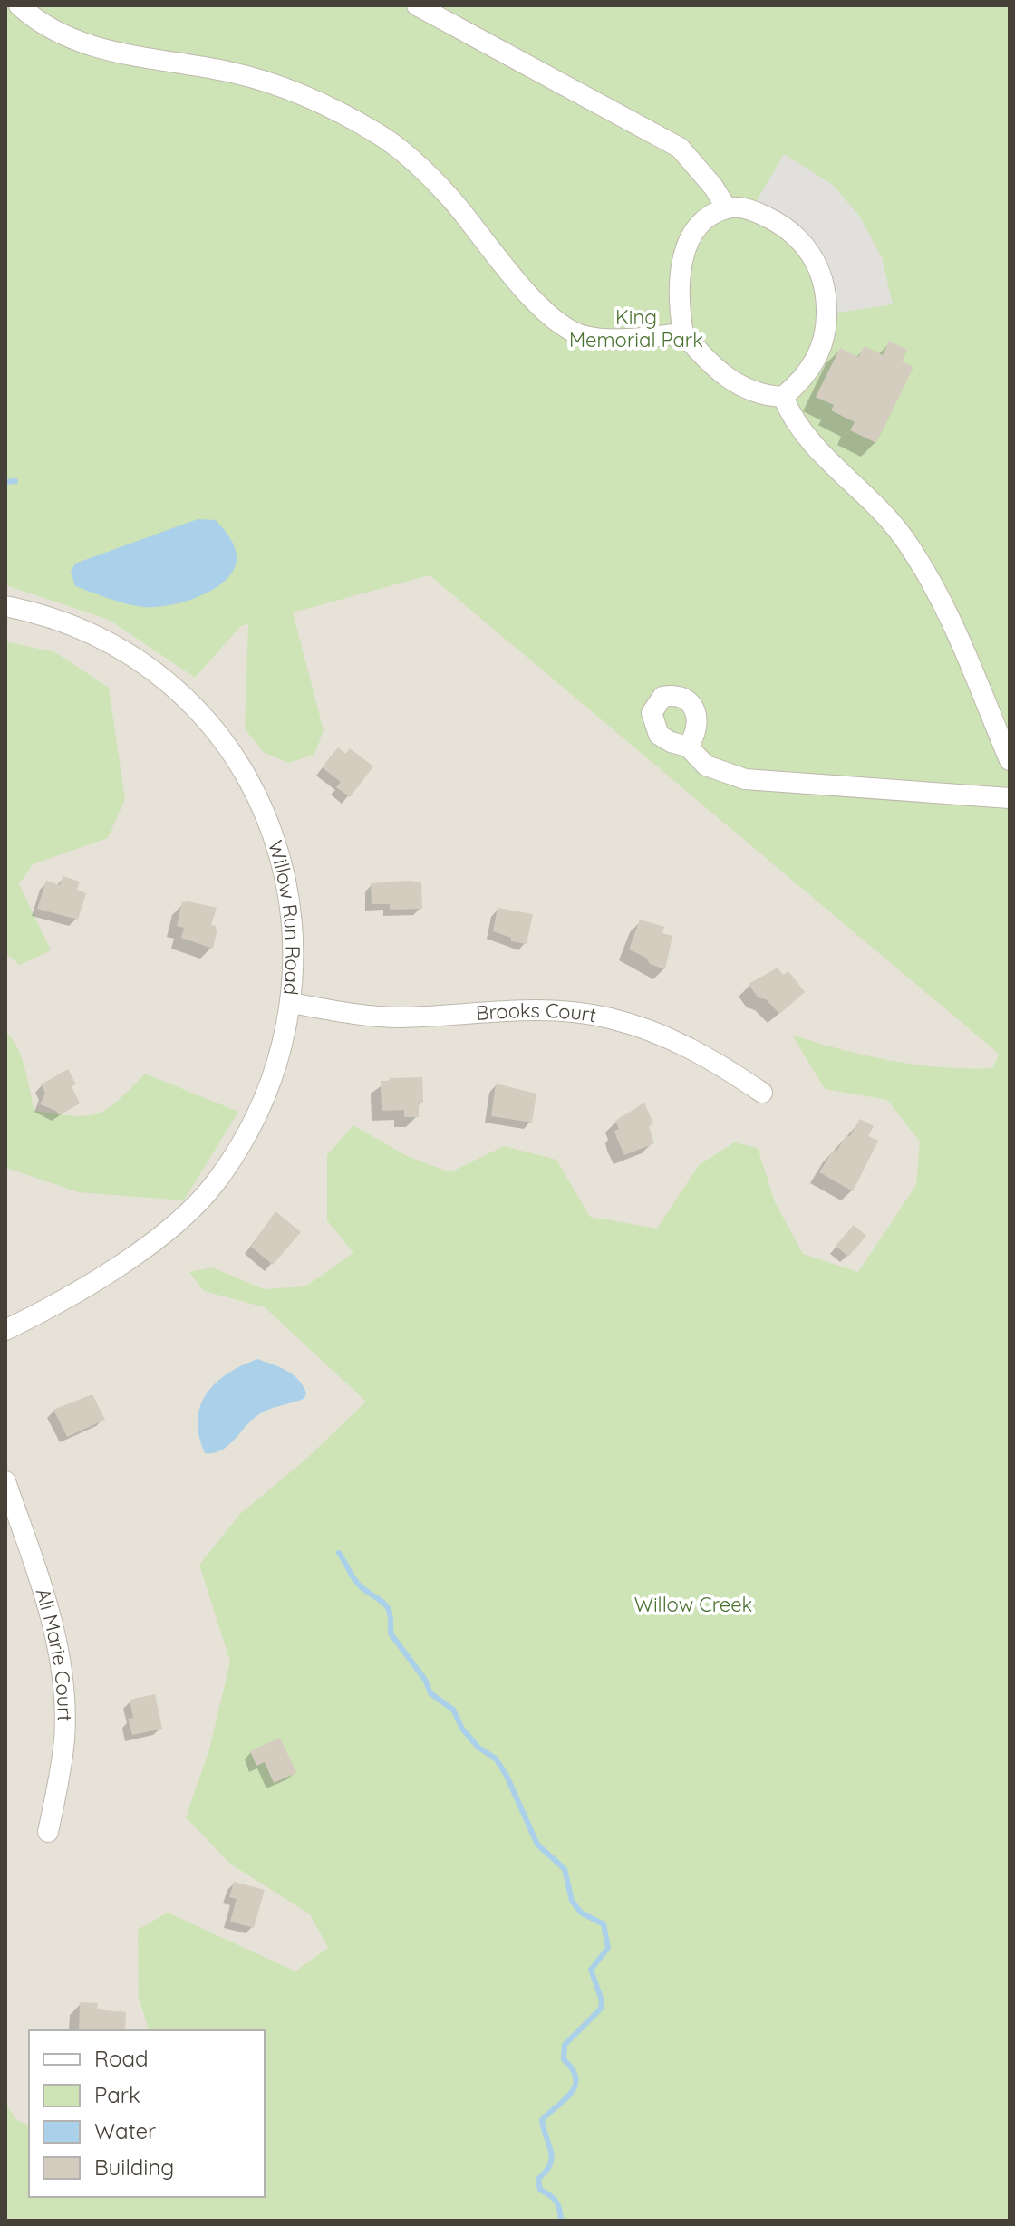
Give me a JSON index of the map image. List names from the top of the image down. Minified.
{"streets":{"street":["Willow Run Road","Brooks Court","Ali Marie Court"]},"crossings":[["Willow Run Road","Brooks Court"]],"parks":["King Memorial Park","Willow Creek"],"legend":["Road","Park","Water","Building"]}
